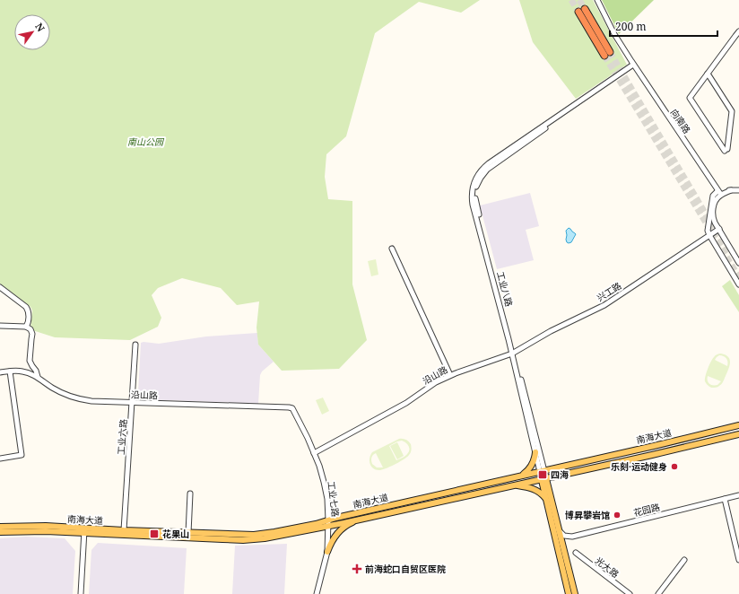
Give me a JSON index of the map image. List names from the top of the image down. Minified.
{"streets":{"main road":["工业八路","南海大道"],"street":["向南路","兴工路","沿山路","工业六路","工业七路","花园路","光大路"]},"crossings":[["向南路","工业八路"],["工业八路","兴工路"],["工业八路","沿山路"],["工业八路","南海大道"],["兴工路","沿山路"],["沿山路","工业六路"],["沿山路","工业七路"],["南海大道","工业六路"],["南海大道","工业七路"]],"parks":["南山公园"],"places":{"other":["乐刻·运动健身","博昇攀岩馆"],"transit":["四海","花果山"],"health":["前海蛇口自贸区医院"]},"scale_bar":"200 m","north":"top right"}
